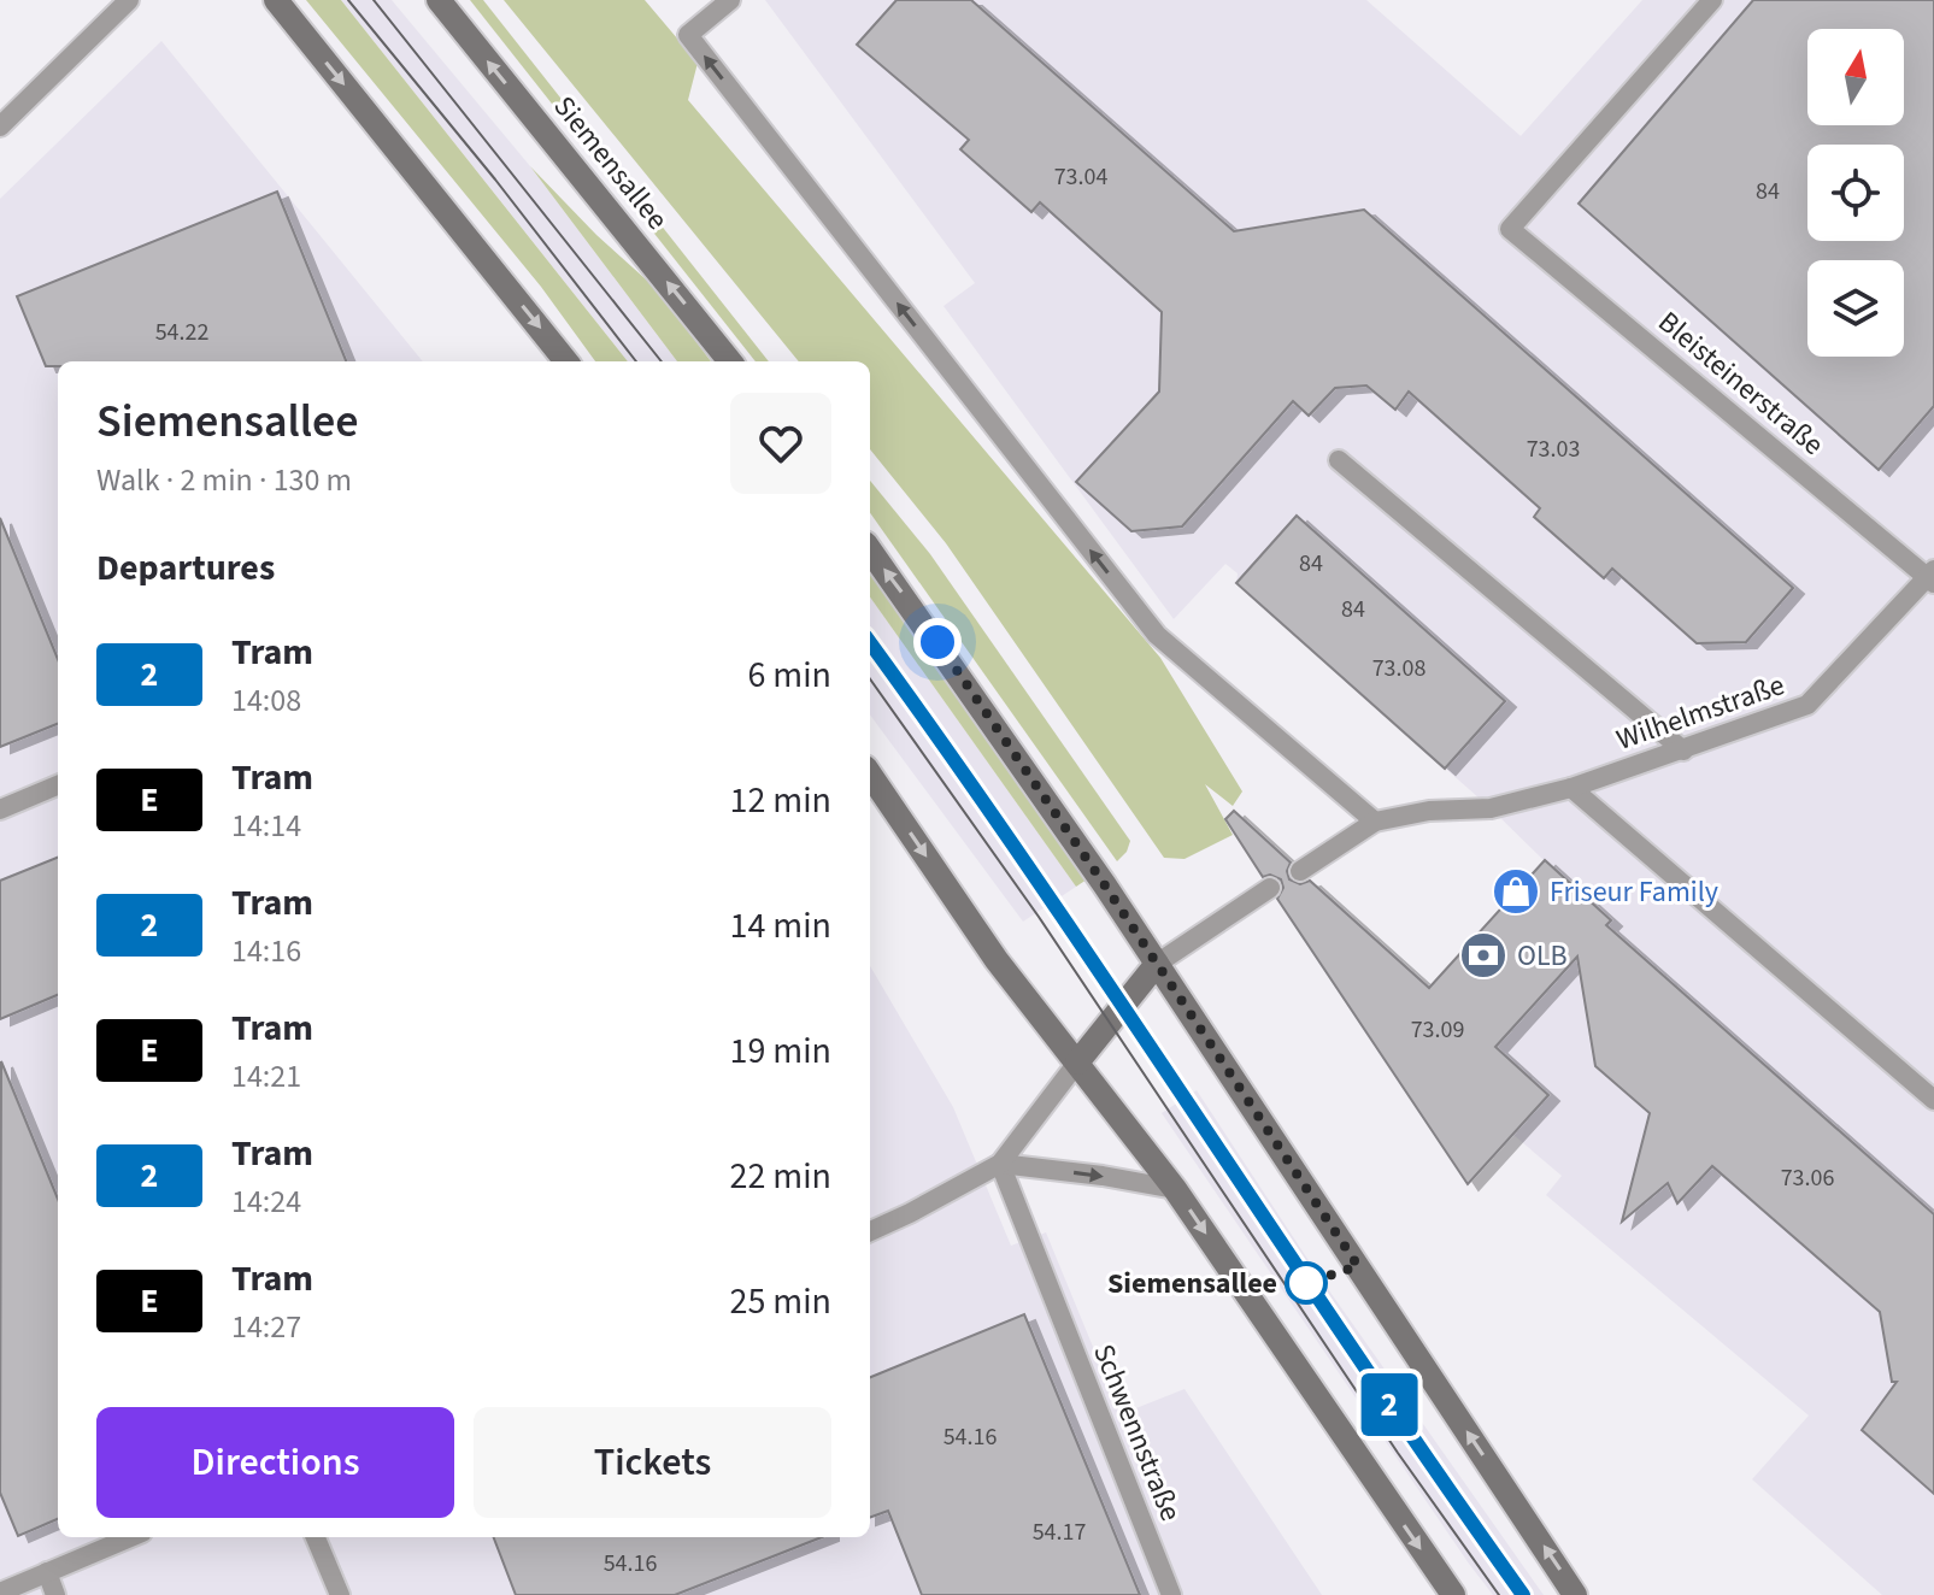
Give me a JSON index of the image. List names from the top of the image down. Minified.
{"streets":{"main road":["Siemensallee"],"lane":["Bleisteinerstraße","Wilhelmstraße","Schwennstraße"]},"crossings":[["Bleisteinerstraße","Wilhelmstraße"]],"places":{"shop":["Friseur Family"],"bank":["OLB"],"other":["Siemensallee"]},"lines":["tram line 2"],"house_numbers":["73.04","84","54.22","73.03","84","84","73.08","73.09","73.06","54.16","54.17","54.16"],"north":"top","page":{"on_map":"2","heading":[["Siemensallee","Walk · 2 min · 130 m"],"Departures"],"list":[{"mark":"2","name":"Tram","note":"14:08","value":"6 min"},{"mark":"E","name":"Tram","note":"14:14","value":"12 min"},{"mark":"2","name":"Tram","note":"14:16","value":"14 min"},{"mark":"E","name":"Tram","note":"14:21","value":"19 min"},{"mark":"2","name":"Tram","note":"14:24","value":"22 min"},{"mark":"E","name":"Tram","note":"14:27","value":"25 min"}],"buttons":["Directions","Tickets"]}}
